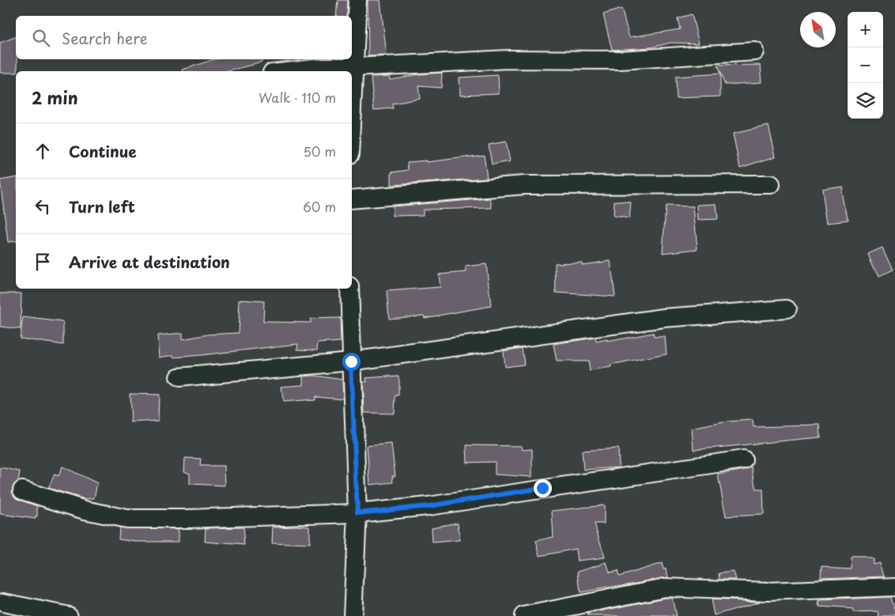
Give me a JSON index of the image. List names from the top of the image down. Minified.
{"north":"top left","page":{"map_buttons":["+","−"],"search":"Search here","heading":["2 min","Walk · 110 m"],"list":[["Continue","50 m"],["Turn left","60 m"],"Arrive at destination"]}}
